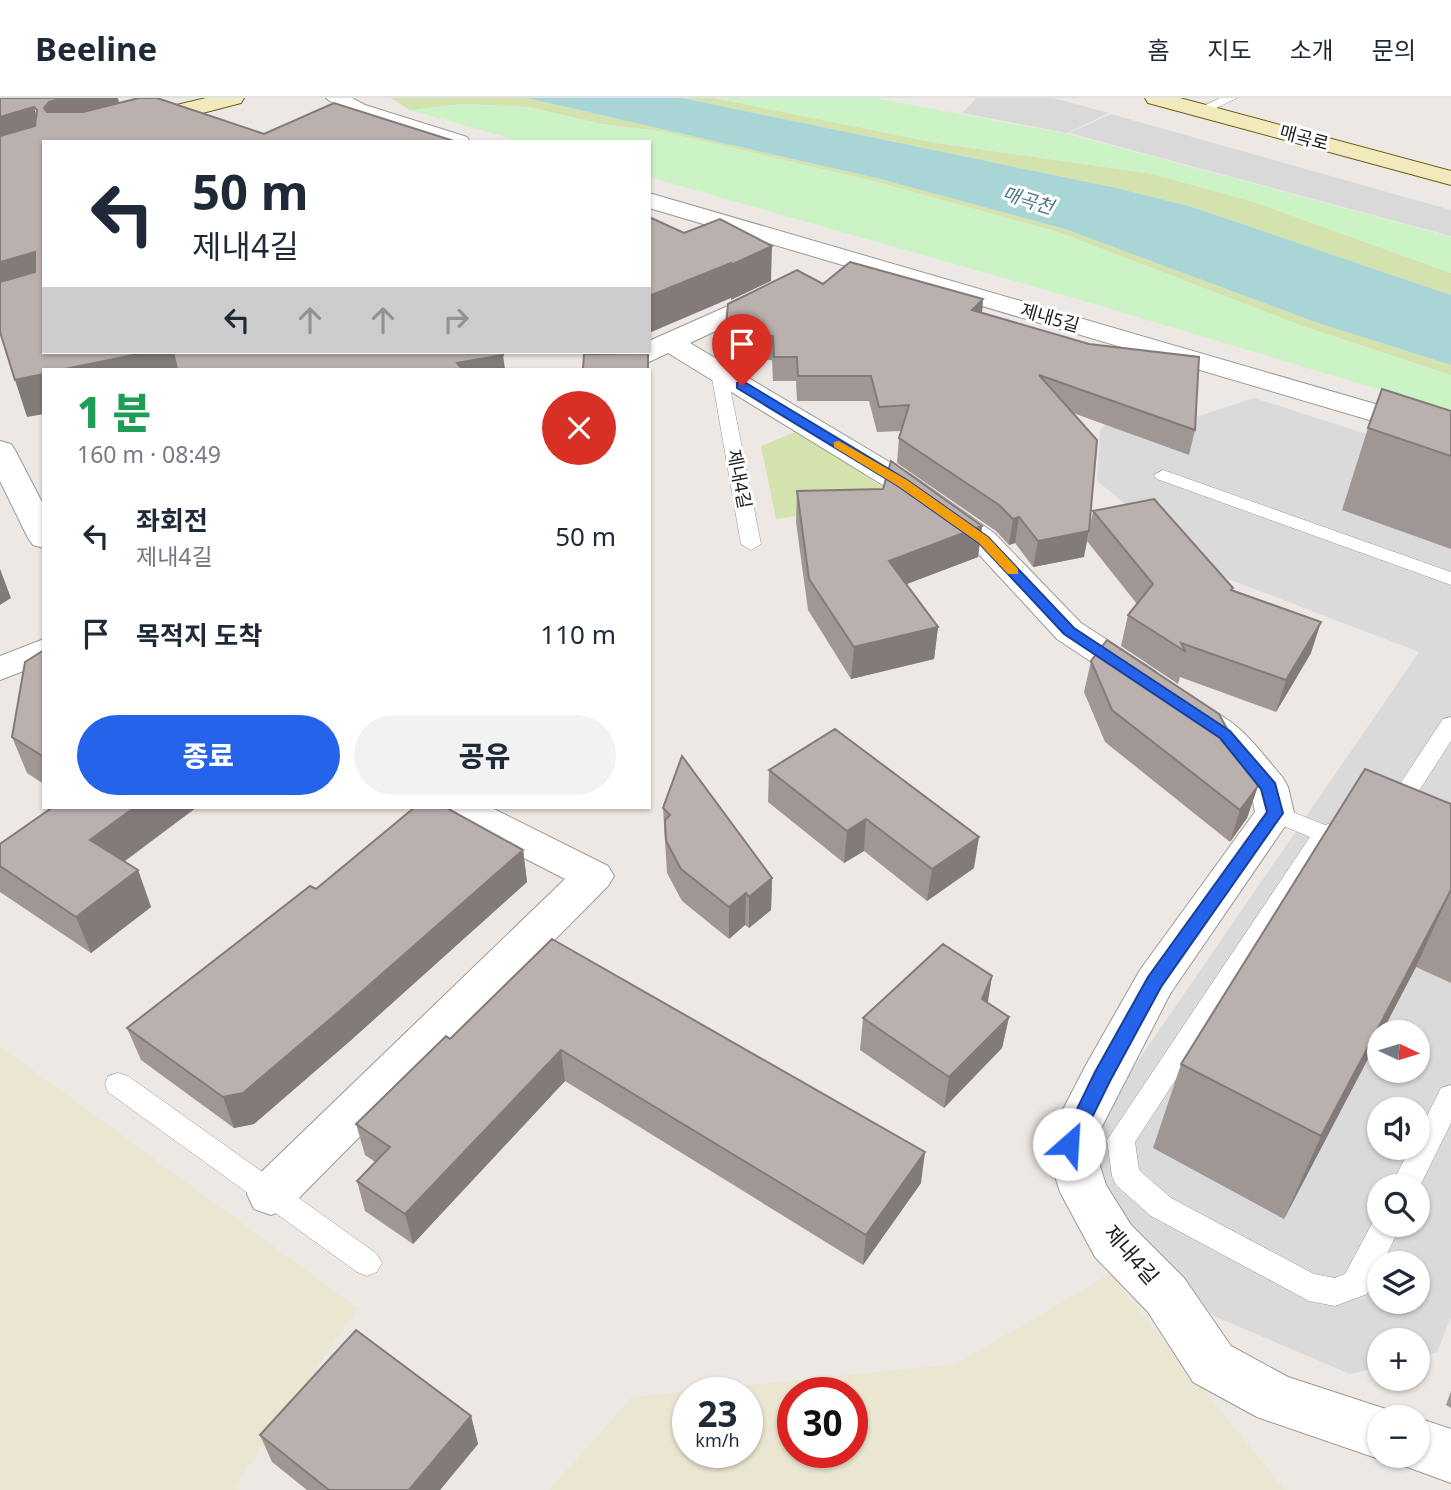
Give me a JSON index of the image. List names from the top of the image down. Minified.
{"streets":{"street":["매곡로","제내5길","제내4길"]},"water":["매곡천"],"north":"right","page":{"header":"Beeline","nav":["홈","지도","소개","문의"],"turn":["50 m","제내4길"],"heading":["1 분","160 m · 08:49"],"list":[{"name":"좌회전","note":"제내4길","value":"50 m"},{"name":"목적지 도착","value":"110 m"}],"buttons":["종료","공유"],"map_buttons":["+","−"],"speed":"23 km/h","limit":"30"}}
